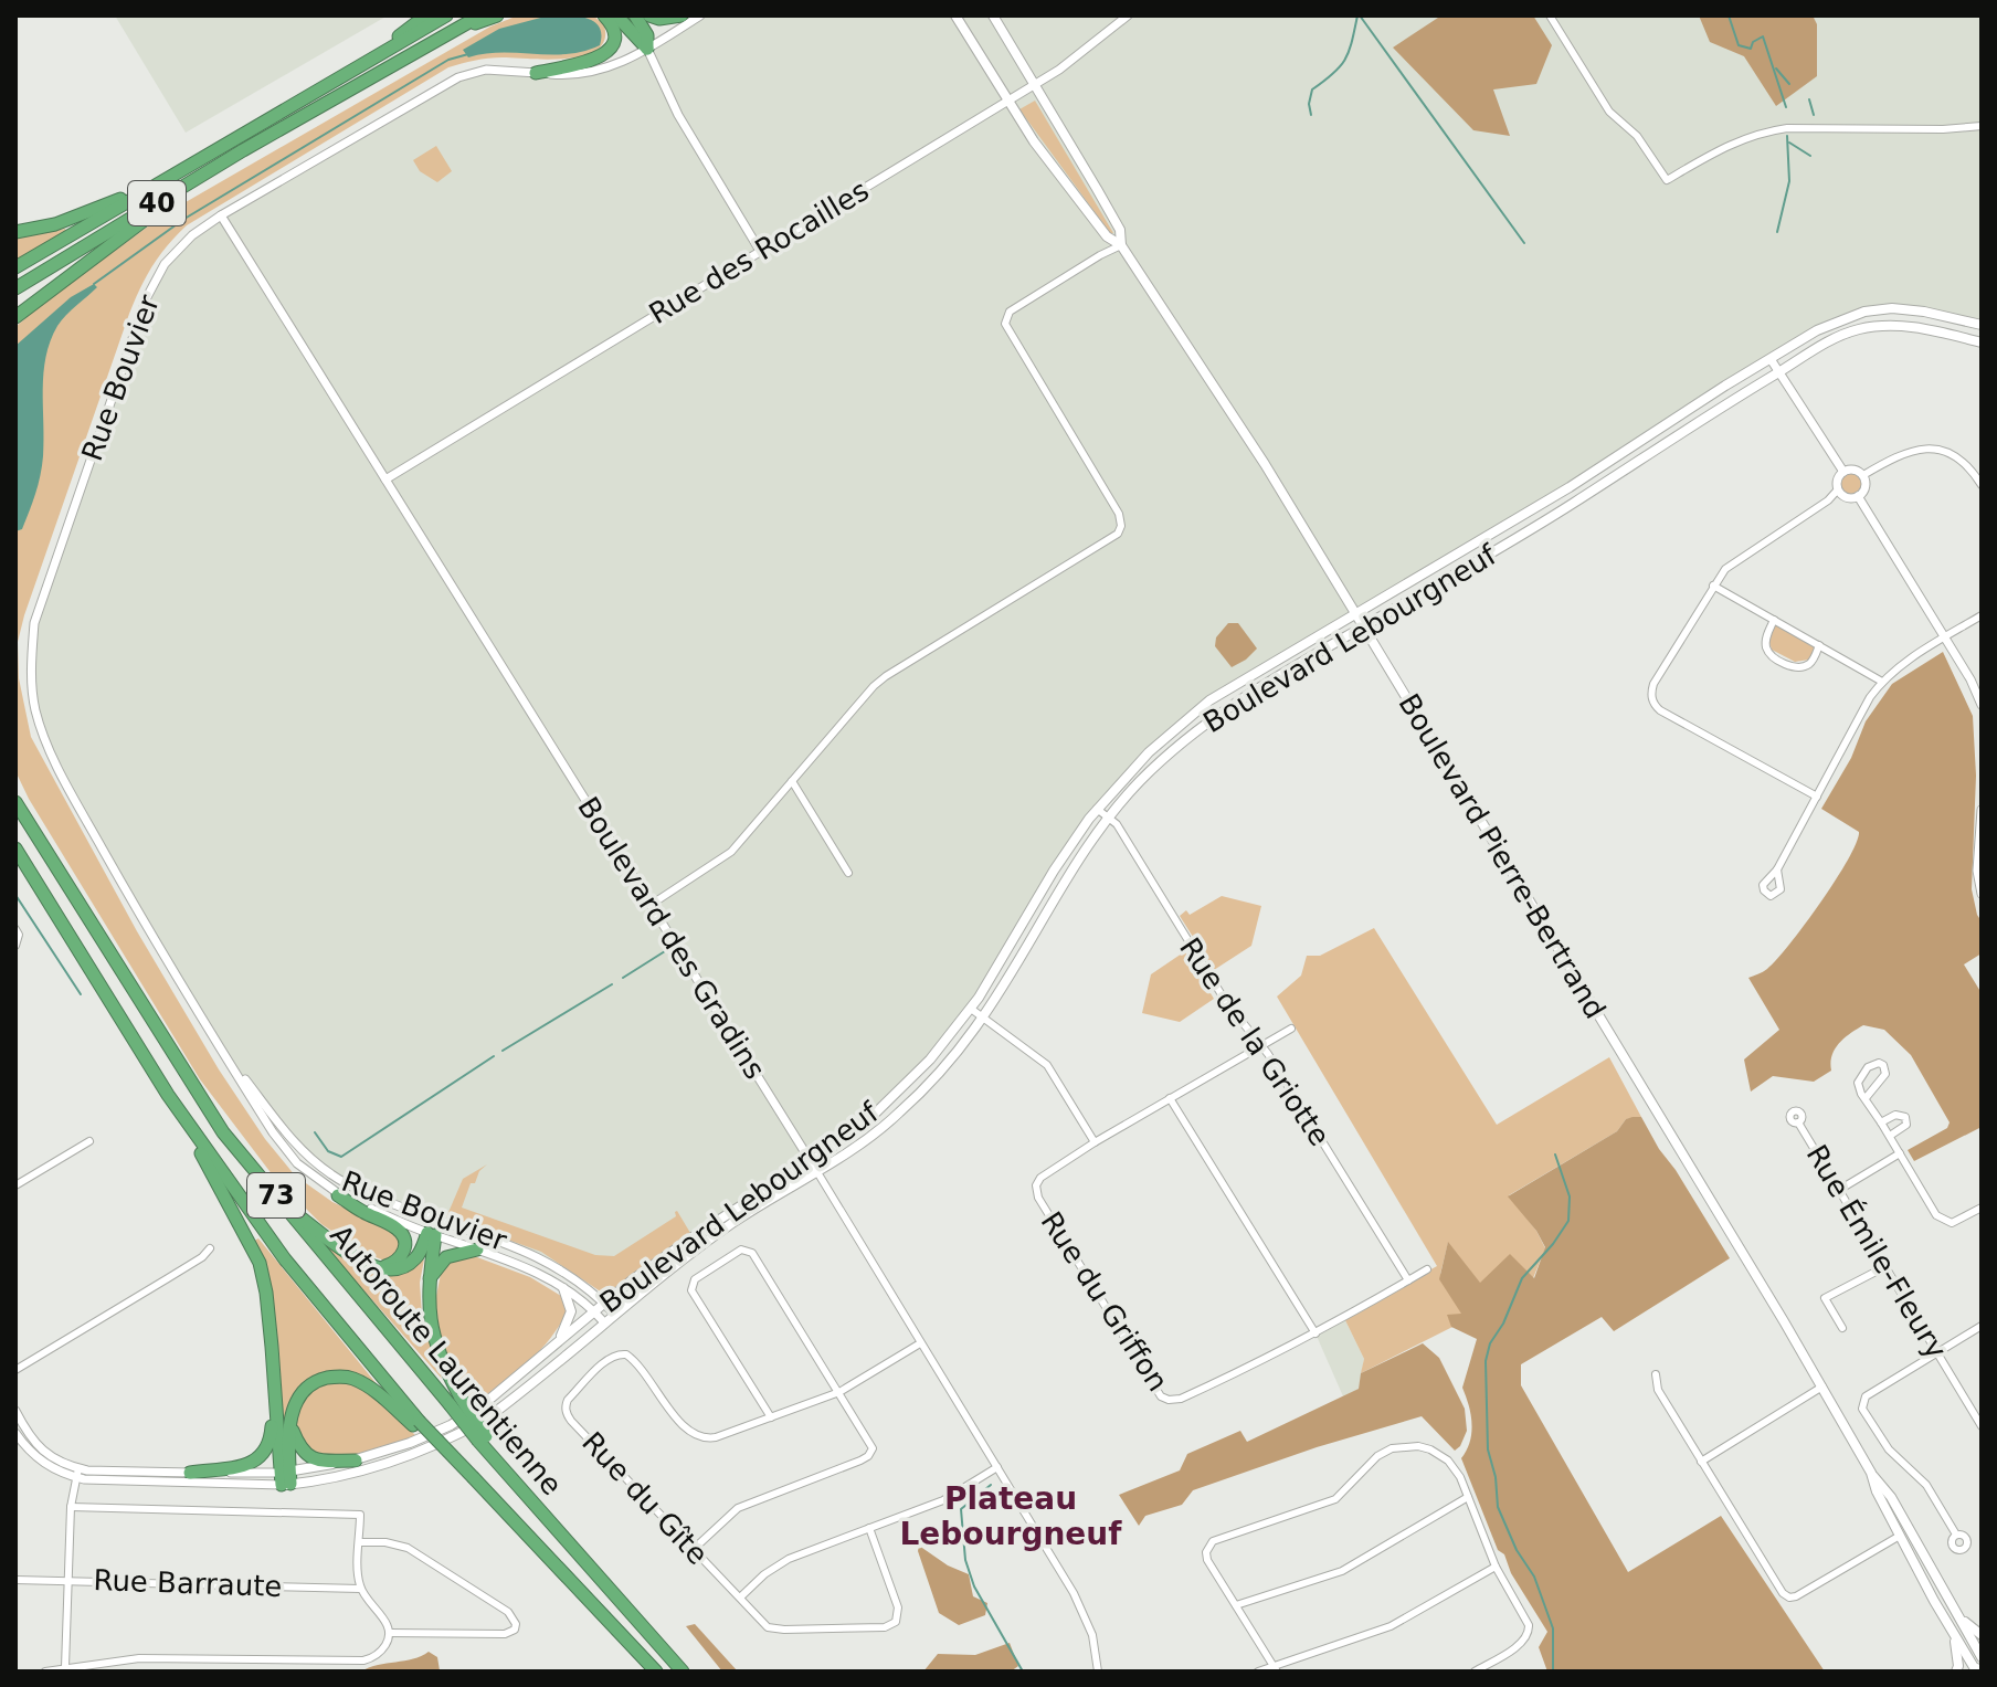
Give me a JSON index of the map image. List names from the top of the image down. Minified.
{"streets":{"highway":["40","73","Autoroute Laurentienne"],"main road":["Boulevard Lebourgneuf","Boulevard Pierre-Bertrand"],"street":["Rue des Rocailles","Rue Bouvier","Boulevard des Gradins","Rue de la Griotte","Rue Émile-Fleury","Rue du Griffon","Rue du Gîte","Rue Barraute"]},"crossings":[["Rue des Rocailles","Boulevard Pierre-Bertrand"],["Rue des Rocailles","Boulevard des Gradins"],["Rue Bouvier","Boulevard Lebourgneuf"],["Rue Bouvier","Boulevard des Gradins"],["Boulevard Lebourgneuf","Boulevard Pierre-Bertrand"],["Boulevard Lebourgneuf","Boulevard des Gradins"],["Boulevard Lebourgneuf","Rue de la Griotte"],["Boulevard des Gradins","Rue du Gîte"],["Rue de la Griotte","Rue du Griffon"]],"districts":["Plateau Lebourgneuf"]}
